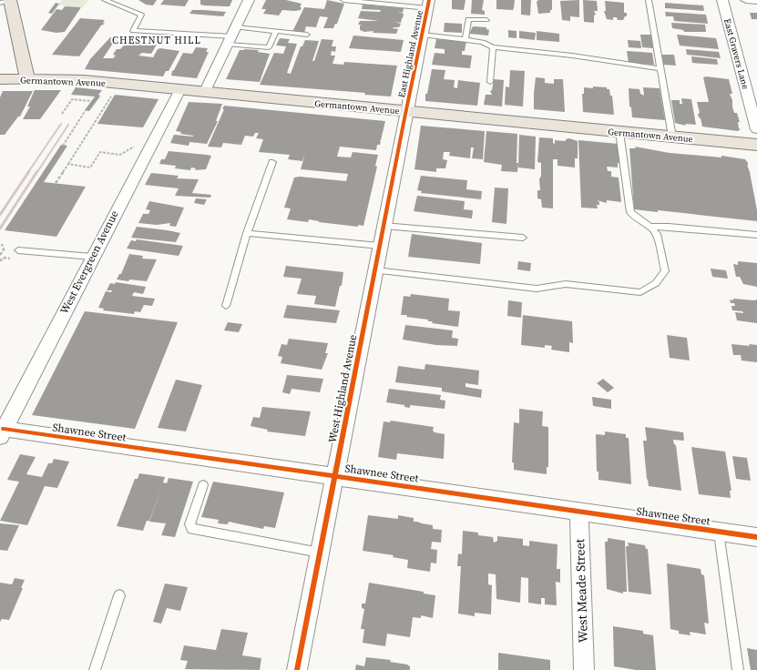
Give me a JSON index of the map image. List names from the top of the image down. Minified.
{"streets":{"main road":["Germantown Avenue"],"street":["East Highland Avenue","East Gravers Lane","West Evergreen Avenue","West Highland Avenue","Shawnee Street","West Meade Street"]},"crossings":[["East Highland Avenue","Germantown Avenue"],["East Highland Avenue","West Highland Avenue"],["Germantown Avenue","West Evergreen Avenue"],["Germantown Avenue","West Highland Avenue"],["West Evergreen Avenue","Shawnee Street"],["West Highland Avenue","Shawnee Street"],["Shawnee Street","West Meade Street"]],"districts":["CHESTNUT HILL"]}
